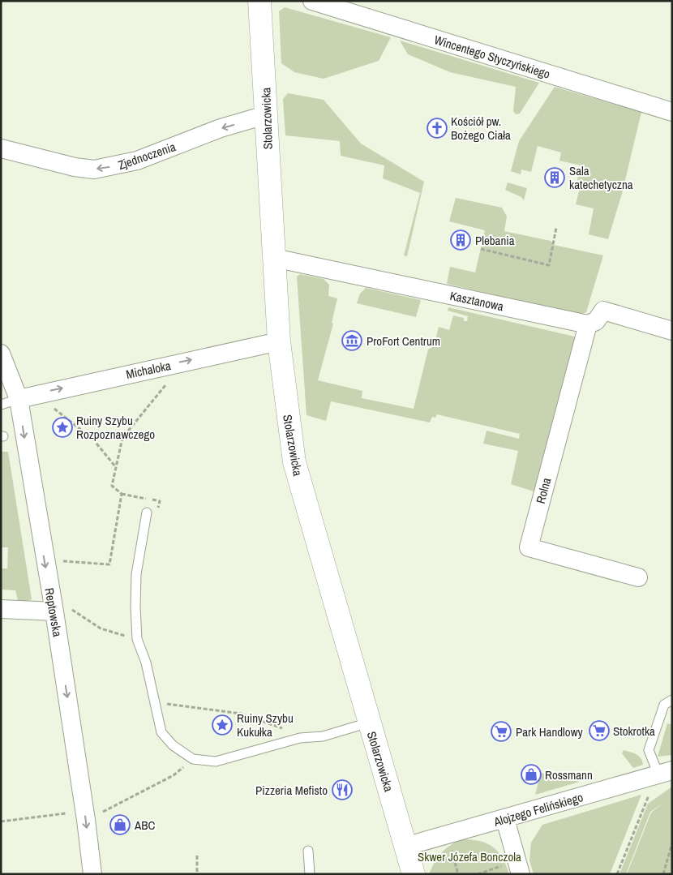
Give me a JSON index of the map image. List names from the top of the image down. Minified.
{"streets":{"street":["Wincentego Styczyńskiego","Stolarzowicka","Zjednoczenia","Kasztanowa","Michaloka","Rolna","Reptowska","Alojzego Felińskiego"]},"crossings":[["Stolarzowicka","Zjednoczenia"],["Stolarzowicka","Kasztanowa"],["Stolarzowicka","Michaloka"],["Stolarzowicka","Alojzego Felińskiego"],["Kasztanowa","Rolna"],["Michaloka","Reptowska"]],"one_way":["Zjednoczenia","Michaloka","Reptowska"],"parks":["Skwer Józefa Bonczola"],"places":{"church":["Kościół pw. Bożego Ciała"],"building":["Sala katechetyczna","Plebania"],"museum":["ProFort Centrum"],"place":["Ruiny Szybu Rozpoznawczego","Ruiny Szybu Kukułka"],"supermarket":["Stokrotka","Park Handlowy"],"shop":["Rossmann","ABC"],"restaurant":["Pizzeria Mefisto"]}}
